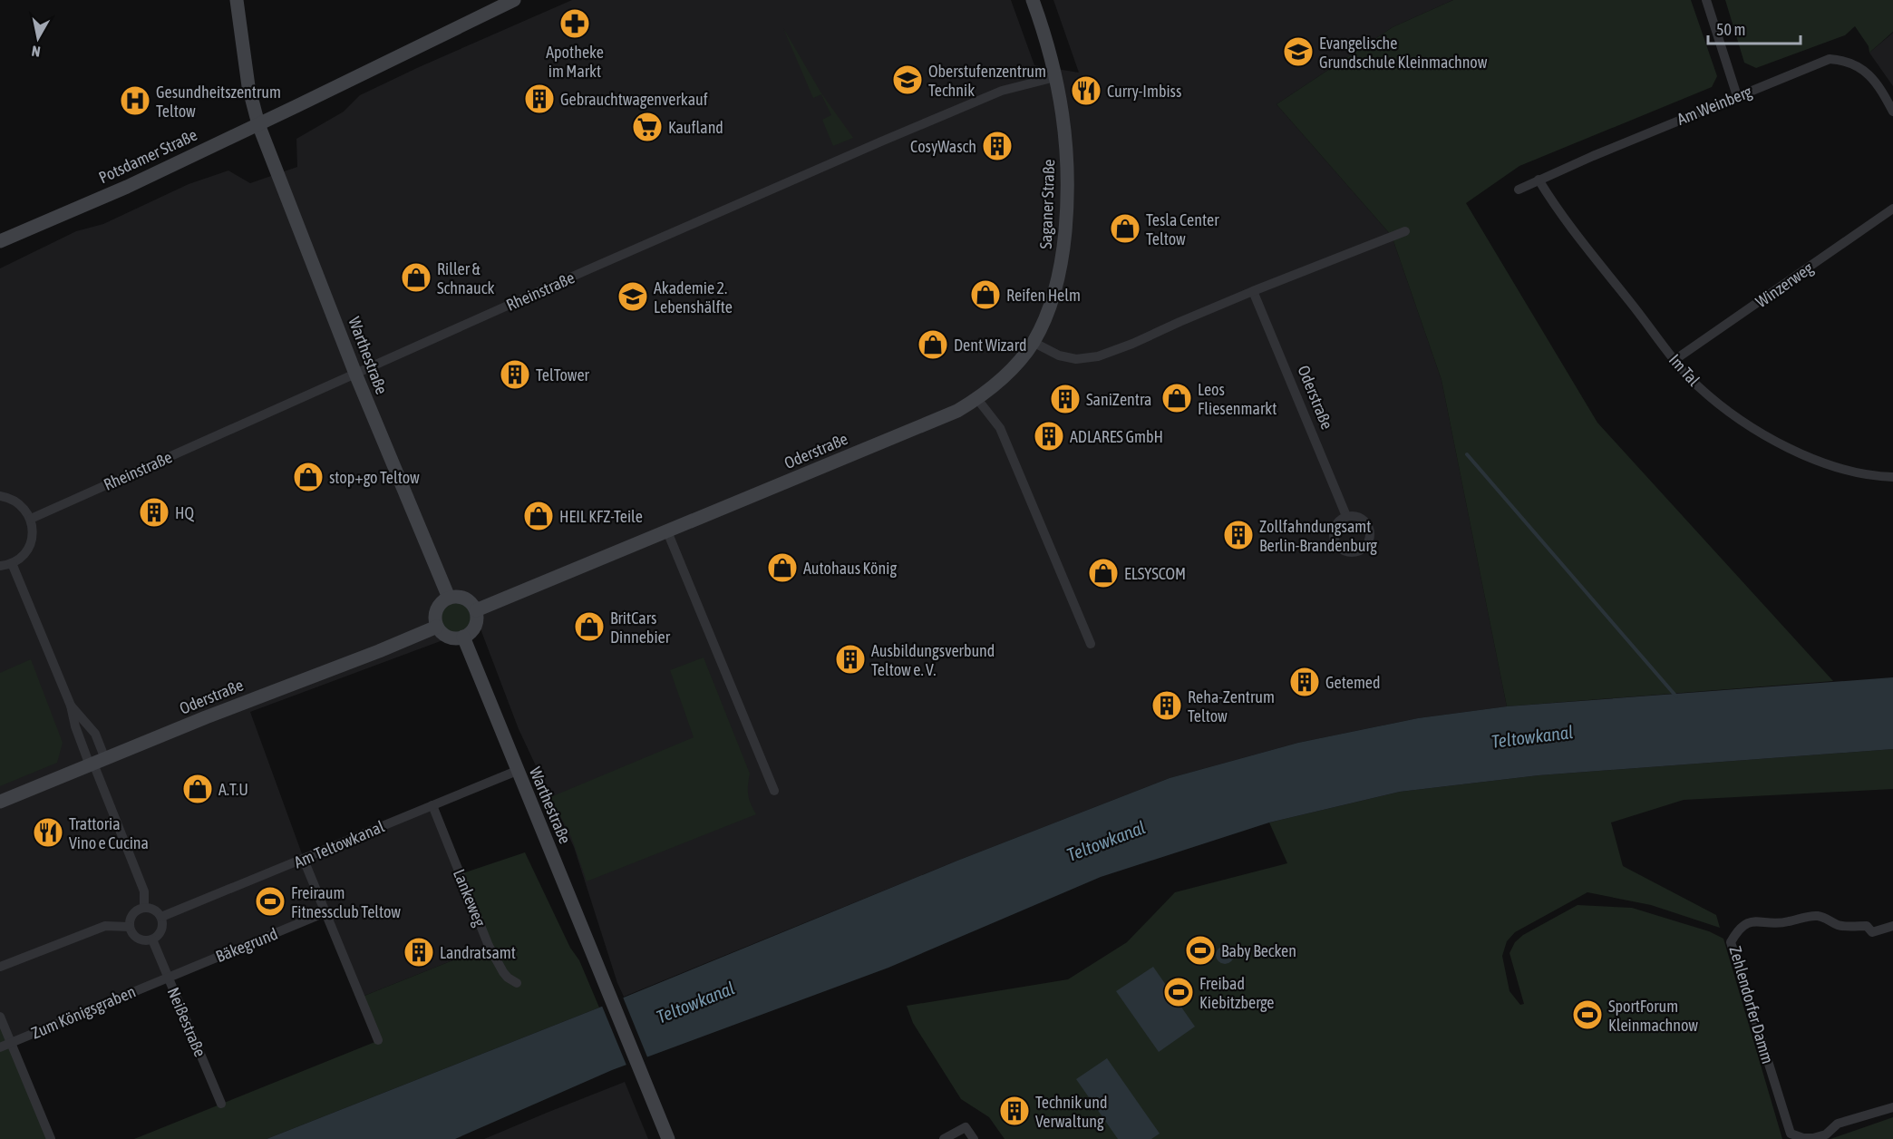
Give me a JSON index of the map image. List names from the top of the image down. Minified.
{"streets":{"street":["Am Weinberg","Potsdamer Straße","Saganer Straße","Winzerweg","Rheinstraße","Warthestraße","Im Tal","Oderstraße","Am Teltowkanal","Lankeweg","Bäkegrund","Zehlendorfer Damm","Zum Königsgraben","Neißestraße"]},"crossings":[["Am Weinberg","Im Tal"],["Potsdamer Straße","Warthestraße"],["Saganer Straße","Rheinstraße"],["Saganer Straße","Oderstraße"],["Winzerweg","Im Tal"],["Rheinstraße","Warthestraße"],["Warthestraße","Oderstraße"],["Warthestraße","Am Teltowkanal"],["Am Teltowkanal","Lankeweg"],["Am Teltowkanal","Neißestraße"],["Bäkegrund","Zum Königsgraben"],["Bäkegrund","Neißestraße"],["Zum Königsgraben","Neißestraße"]],"water":["Teltowkanal"],"places":{"pharmacy":["Apotheke im Markt"],"school or university":["Evangelische Grundschule Kleinmachnow","Oberstufenzentrum Technik","Akademie 2. Lebenshälfte"],"restaurant":["Curry-Imbiss","Trattoria Vino e Cucina"],"building":["Gebrauchtwagenverkauf","CosyWasch","TelTower","SaniZentra","ADLARES GmbH","HQ","Zollfahndungsamt Berlin-Brandenburg","Ausbildungsverbund Teltow e. V.","Getemed","Reha-Zentrum Teltow","Landratsamt","Technik und Verwaltung"],"hospital":["Gesundheitszentrum Teltow"],"supermarket":["Kaufland"],"shop":["Tesla Center Teltow","Riller & Schnauck","Reifen Helm","Dent Wizard","Leos Fliesenmarkt","stop+go Teltow","HEIL KFZ-Teile","Autohaus König","ELSYSCOM","BritCars Dinnebier","A.T.U"],"sports":["Freiraum Fitnessclub Teltow","Baby Becken","Freibad Kiebitzberge","SportForum Kleinmachnow"]},"scale_bar":"50 m","north":"bottom"}
